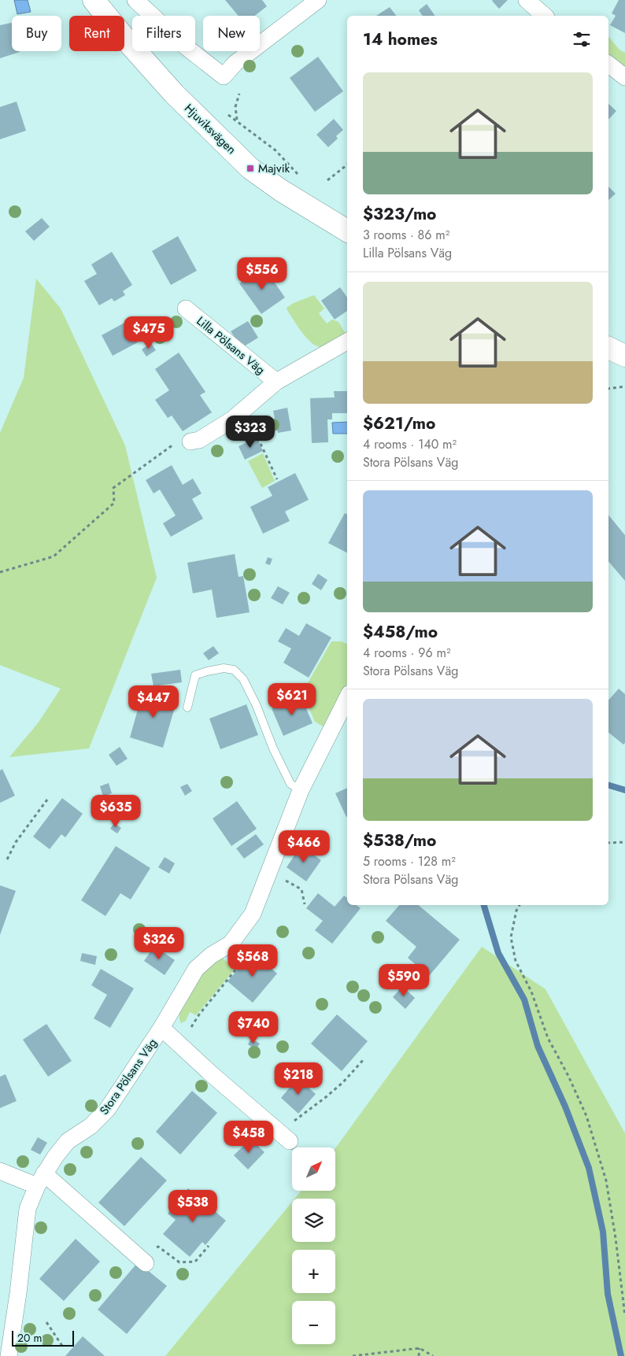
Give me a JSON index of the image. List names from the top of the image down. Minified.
{"streets":{"main road":["Hjuviksvägen"],"street":["Lilla Pölsans Väg","Stora Pölsans Väg"]},"places":{"transit":["Majvik"]},"scale_bar":"20 m","north":"top right","page":{"chip":["Buy","Rent","Filters","New"],"heading":"14 homes","list":[{"name":"$323/mo","note":"3 rooms · 86 m² · Lilla Pölsans Väg"},{"name":"$621/mo","note":"4 rooms · 140 m² · Stora Pölsans Väg"},{"name":"$458/mo","note":"4 rooms · 96 m² · Stora Pölsans Väg"},{"name":"$538/mo","note":"5 rooms · 128 m² · Stora Pölsans Väg"}],"price":["$556","$475","$323","$621","$447","$635","$466","$326","$568","$590","$740","$218","$458","$538"],"map_buttons":["+","−"],"scale":"20 m"}}
